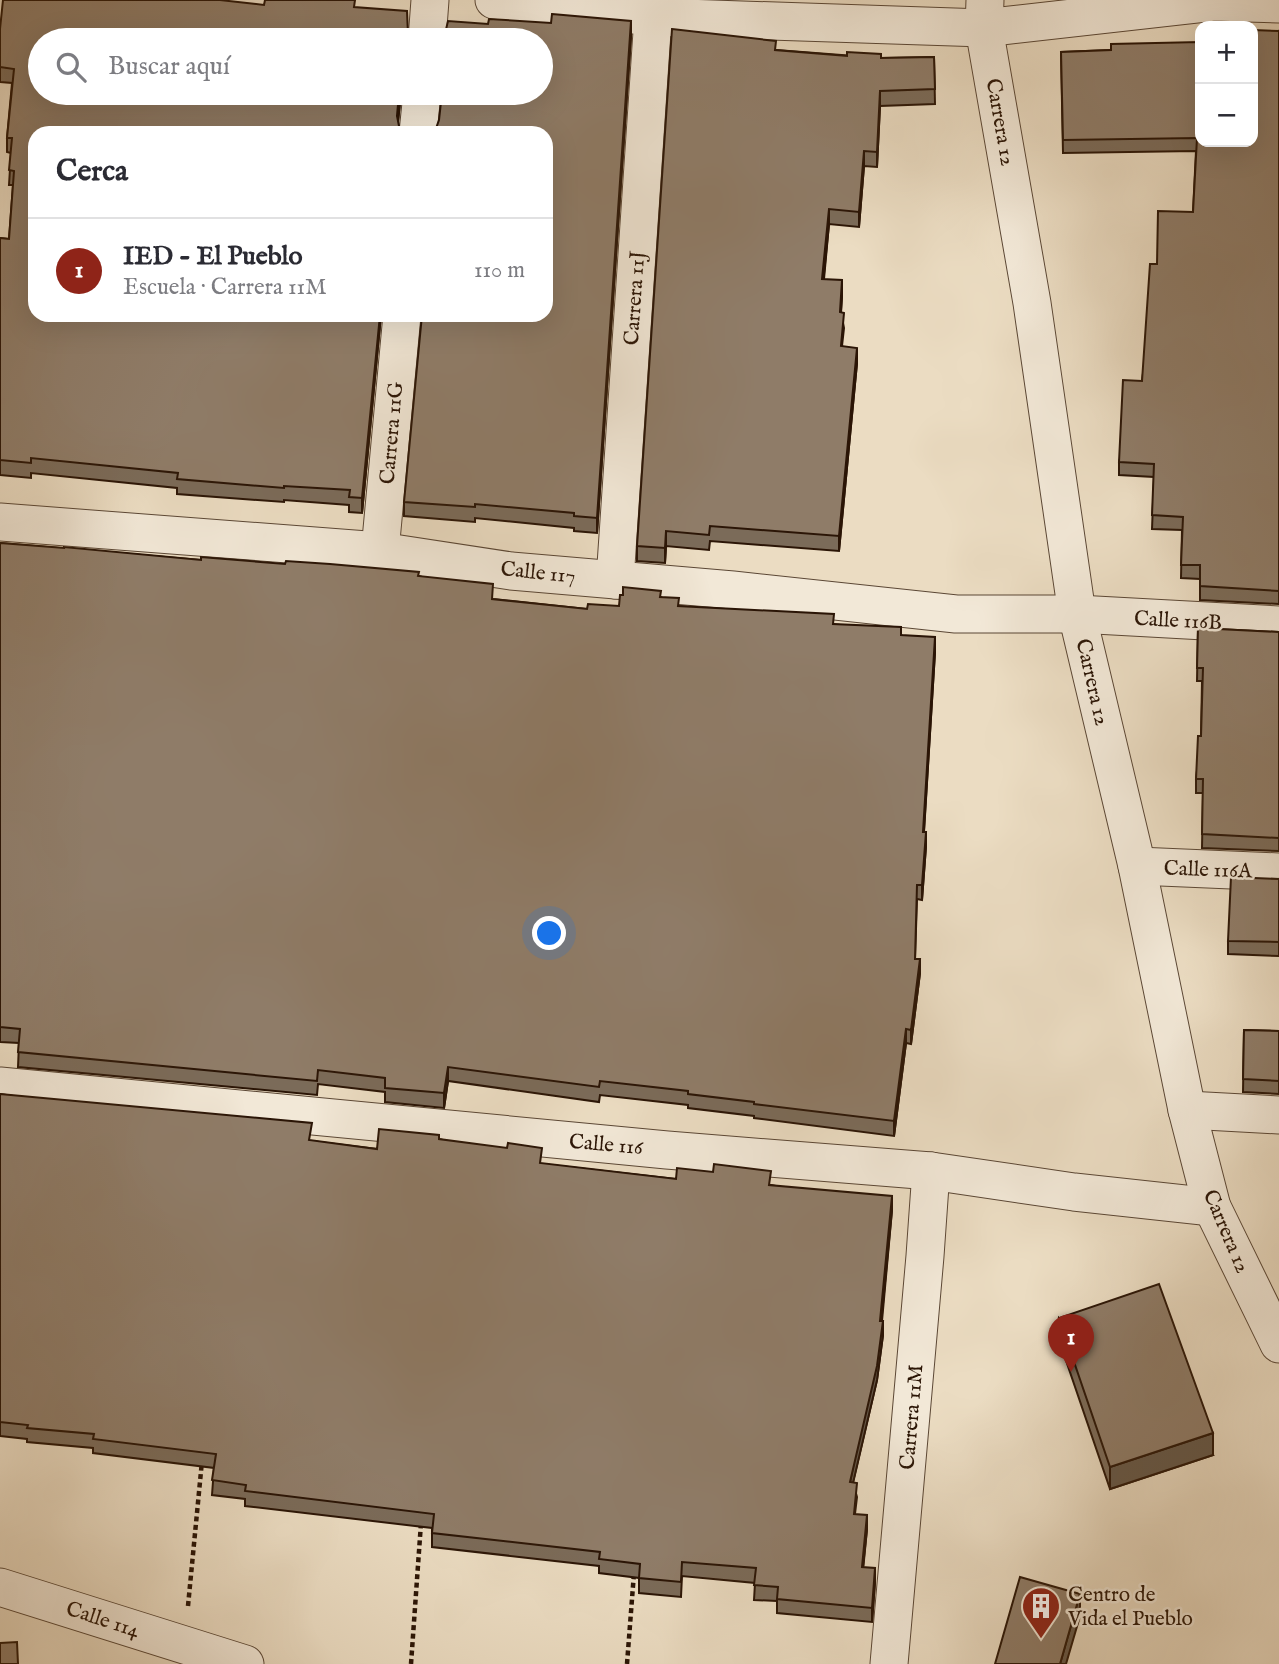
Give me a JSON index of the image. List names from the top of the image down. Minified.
{"streets":{"street":["Carrera 12","Carrera 11J","Carrera 11G","Calle 117","Calle 116B","Calle 116A","Calle 116","Carrera 11M","Calle 114"]},"crossings":[["Carrera 12","Calle 117"],["Carrera 12","Calle 116B"],["Carrera 12","Calle 116A"],["Carrera 12","Calle 116"],["Carrera 11J","Calle 117"],["Carrera 11G","Calle 117"],["Calle 117","Calle 116B"],["Calle 116","Carrera 11M"]],"places":{"building":["Centro de Vida el Pueblo"]},"page":{"map_buttons":["+","−"],"search":"Buscar aquí","heading":"Cerca","list":[{"mark":"1","name":"IED - El Pueblo","note":"Escuela · Carrera 11M","value":"110 m"}],"pins":"1"}}
